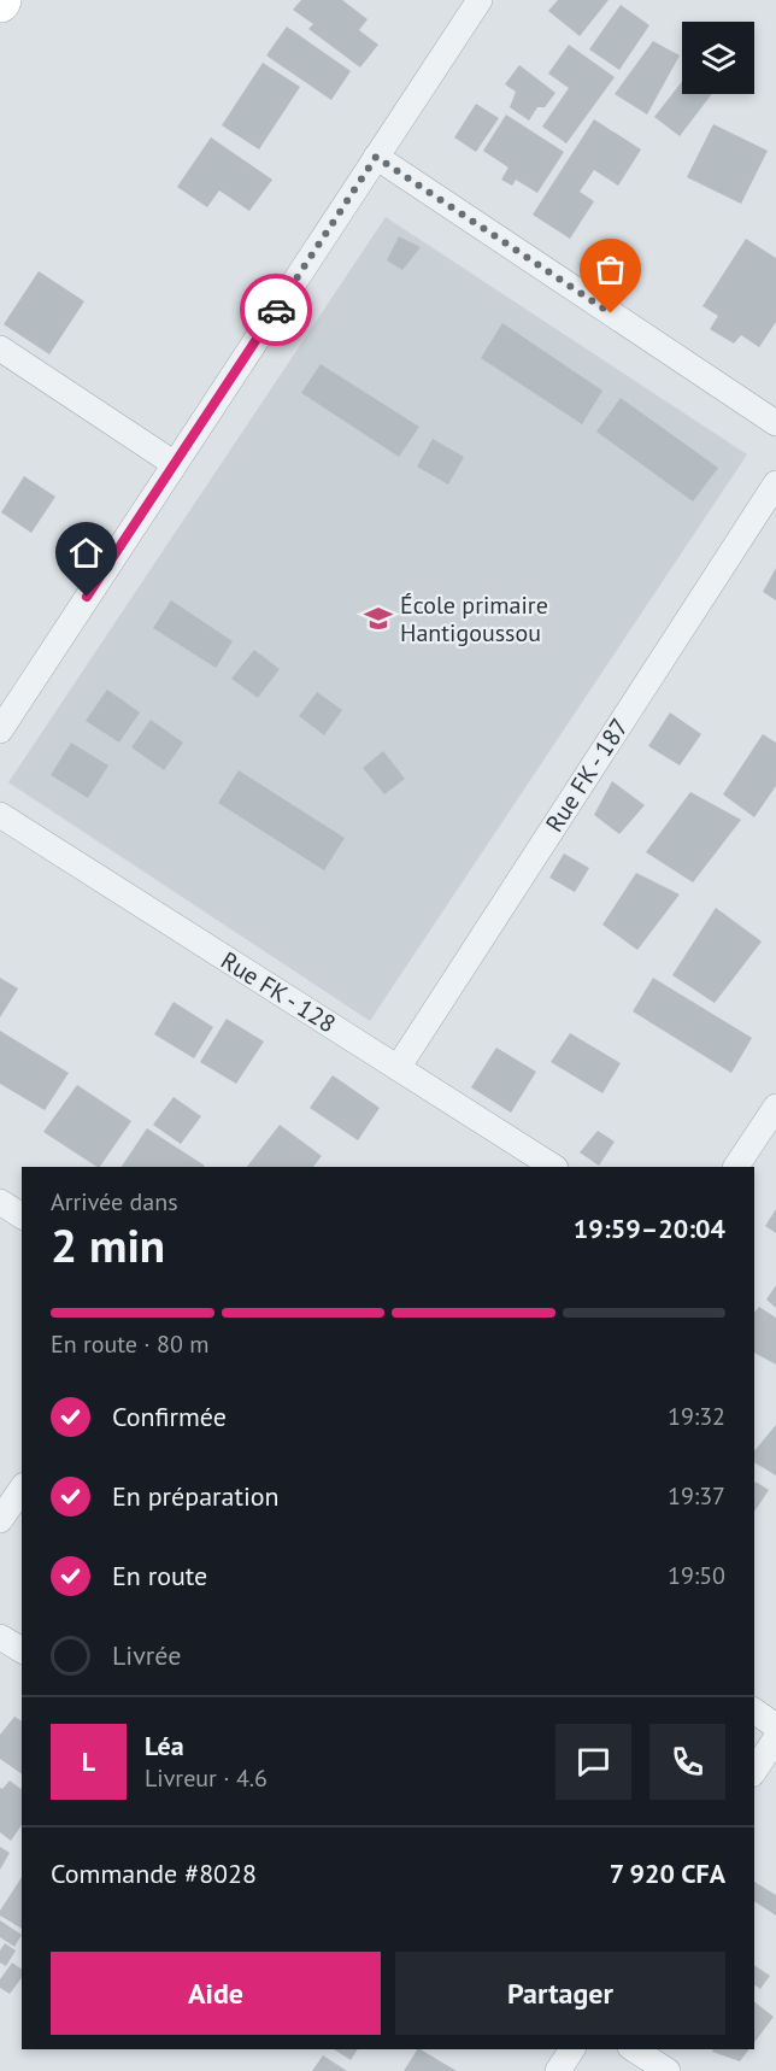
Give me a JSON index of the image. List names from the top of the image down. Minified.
{"streets":{"street":["Rue FK - 187","Rue FK - 128"]},"crossings":[["Rue FK - 187","Rue FK - 128"]],"places":{"school or university":["École primaire Hantigoussou"]},"page":{"heading":["2 min","Arrivée dans","19:59–20:04"],"panel":["Léa","Livreur · 4.6","Commande #8028","7 920 CFA"],"bar":"En route · 80 m","list":[["Confirmée","19:32"],["En préparation","19:37"],["En route","19:50"],"Livrée"],"round":"L","buttons":["Aide","Partager"]}}
